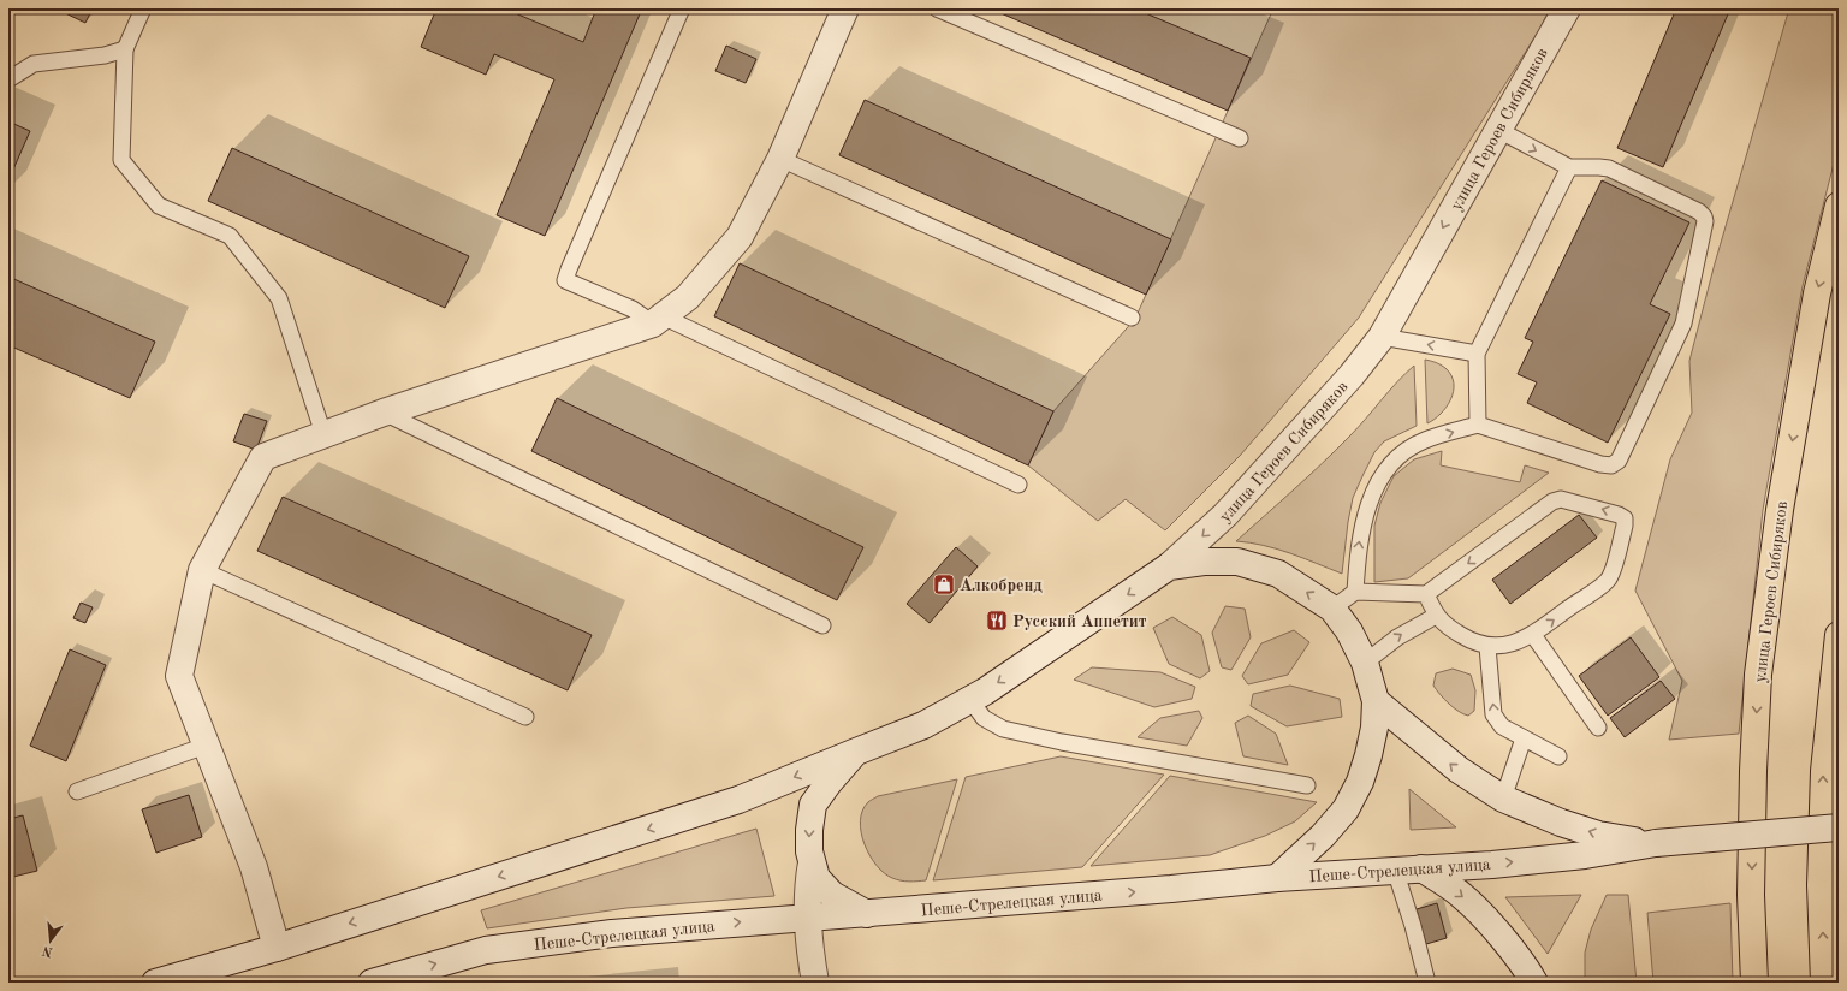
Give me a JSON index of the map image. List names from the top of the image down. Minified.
{"streets":{"highway":["улица Героев Сибиряков"],"main road":["Пеше-Стрелецкая улица"]},"one_way":["улица Героев Сибиряков"],"places":{"shop":["Алкобренд"],"restaurant":["Русский Аппетит"]},"north":"bottom"}
